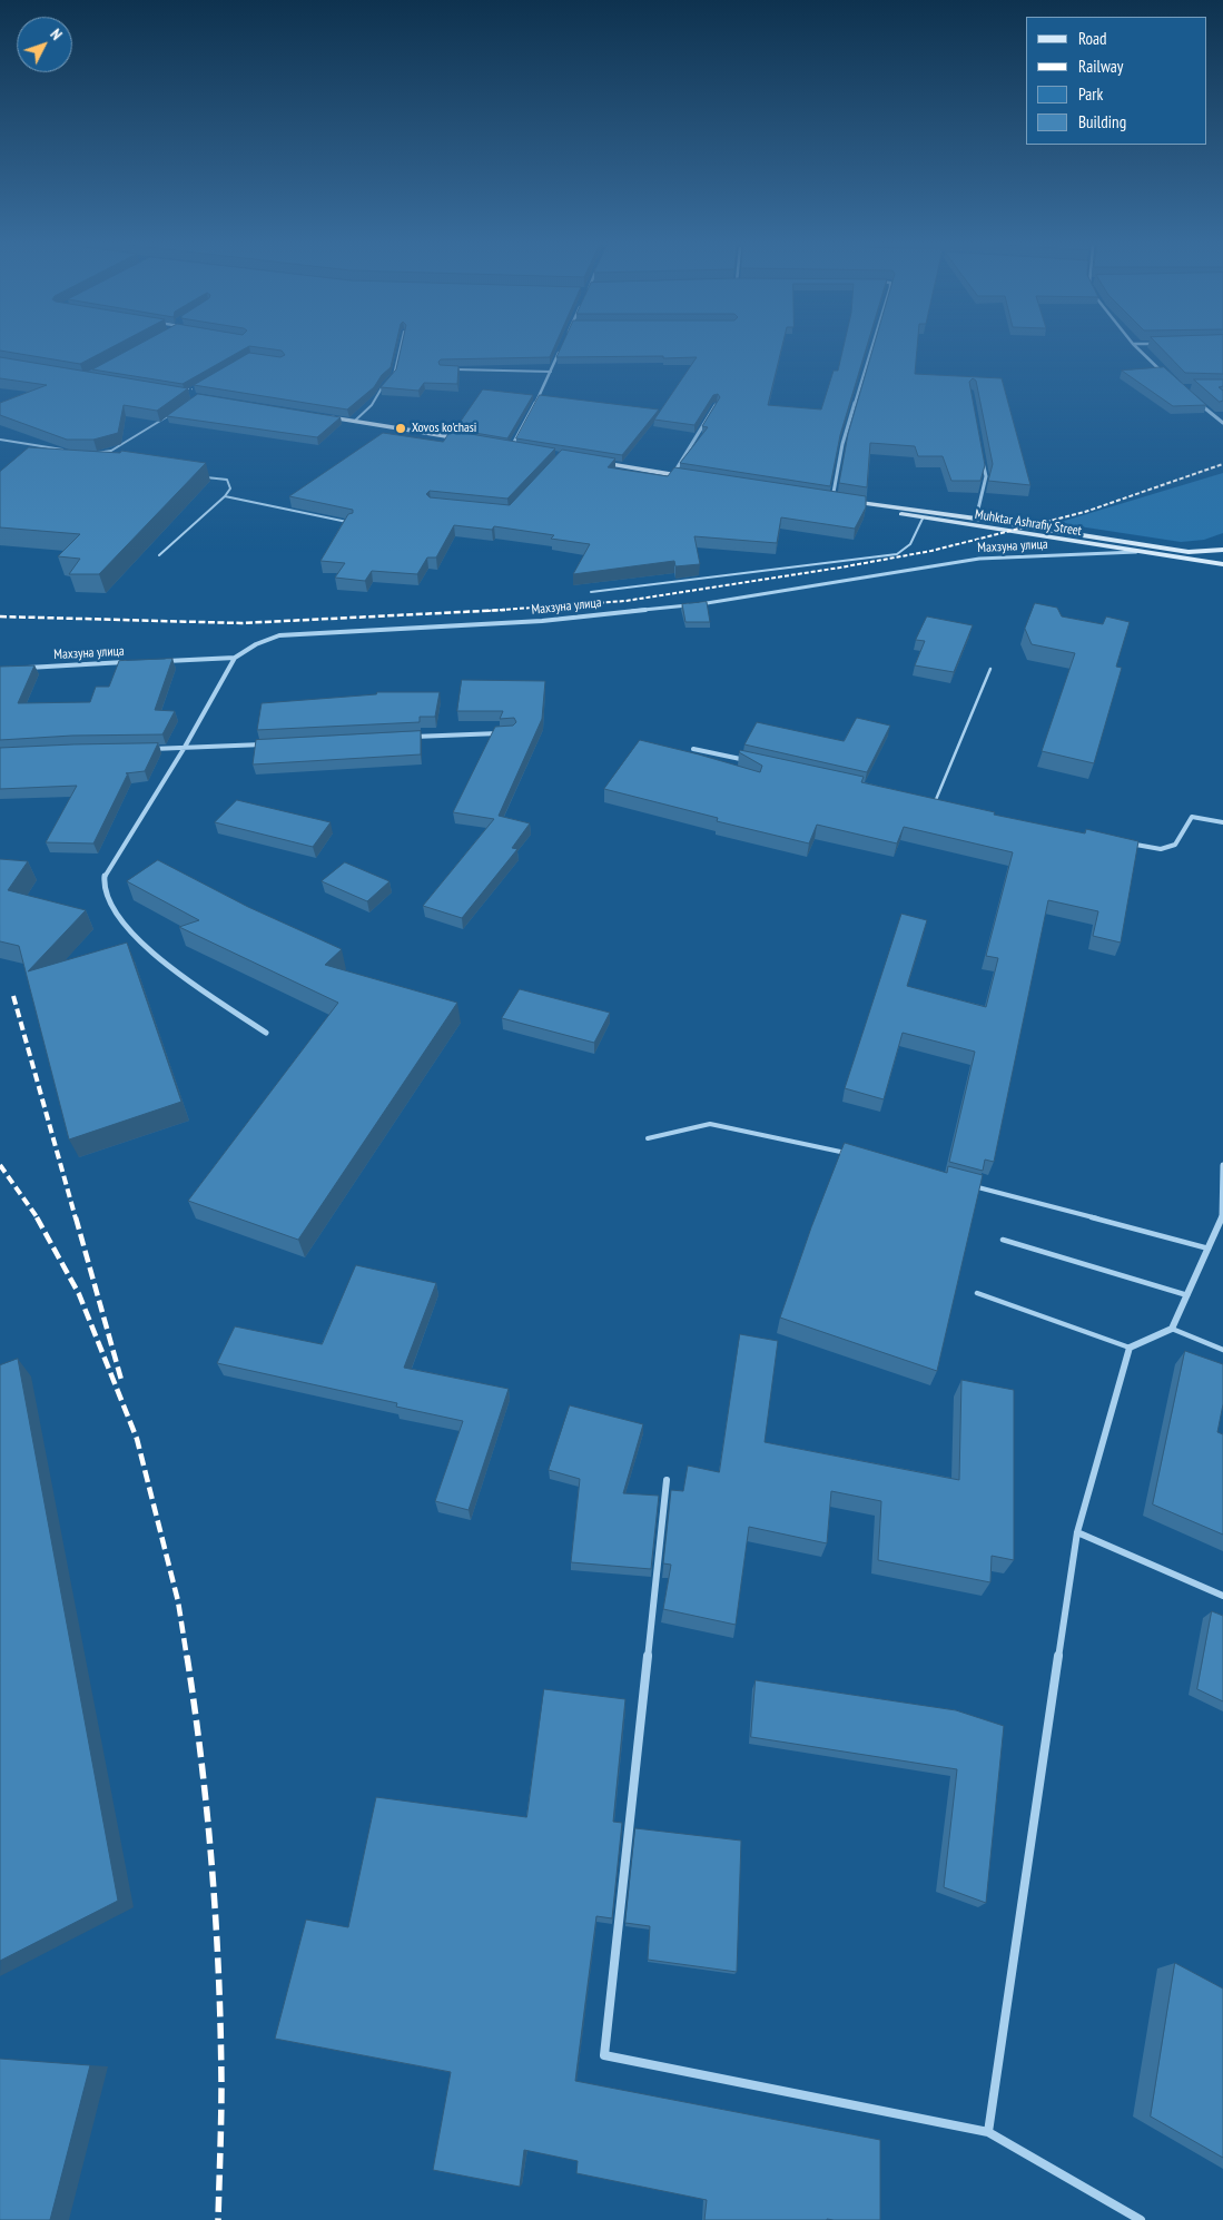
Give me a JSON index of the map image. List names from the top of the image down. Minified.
{"streets":{"main road":["Muhktar Ashrafiy Street"],"street":["Махзуна улица"]},"crossings":[["Muhktar Ashrafiy Street","Махзуна улица"]],"places":["Xovos ko'chasi"],"legend":["Road","Railway","Park","Building"],"north":"top right"}
